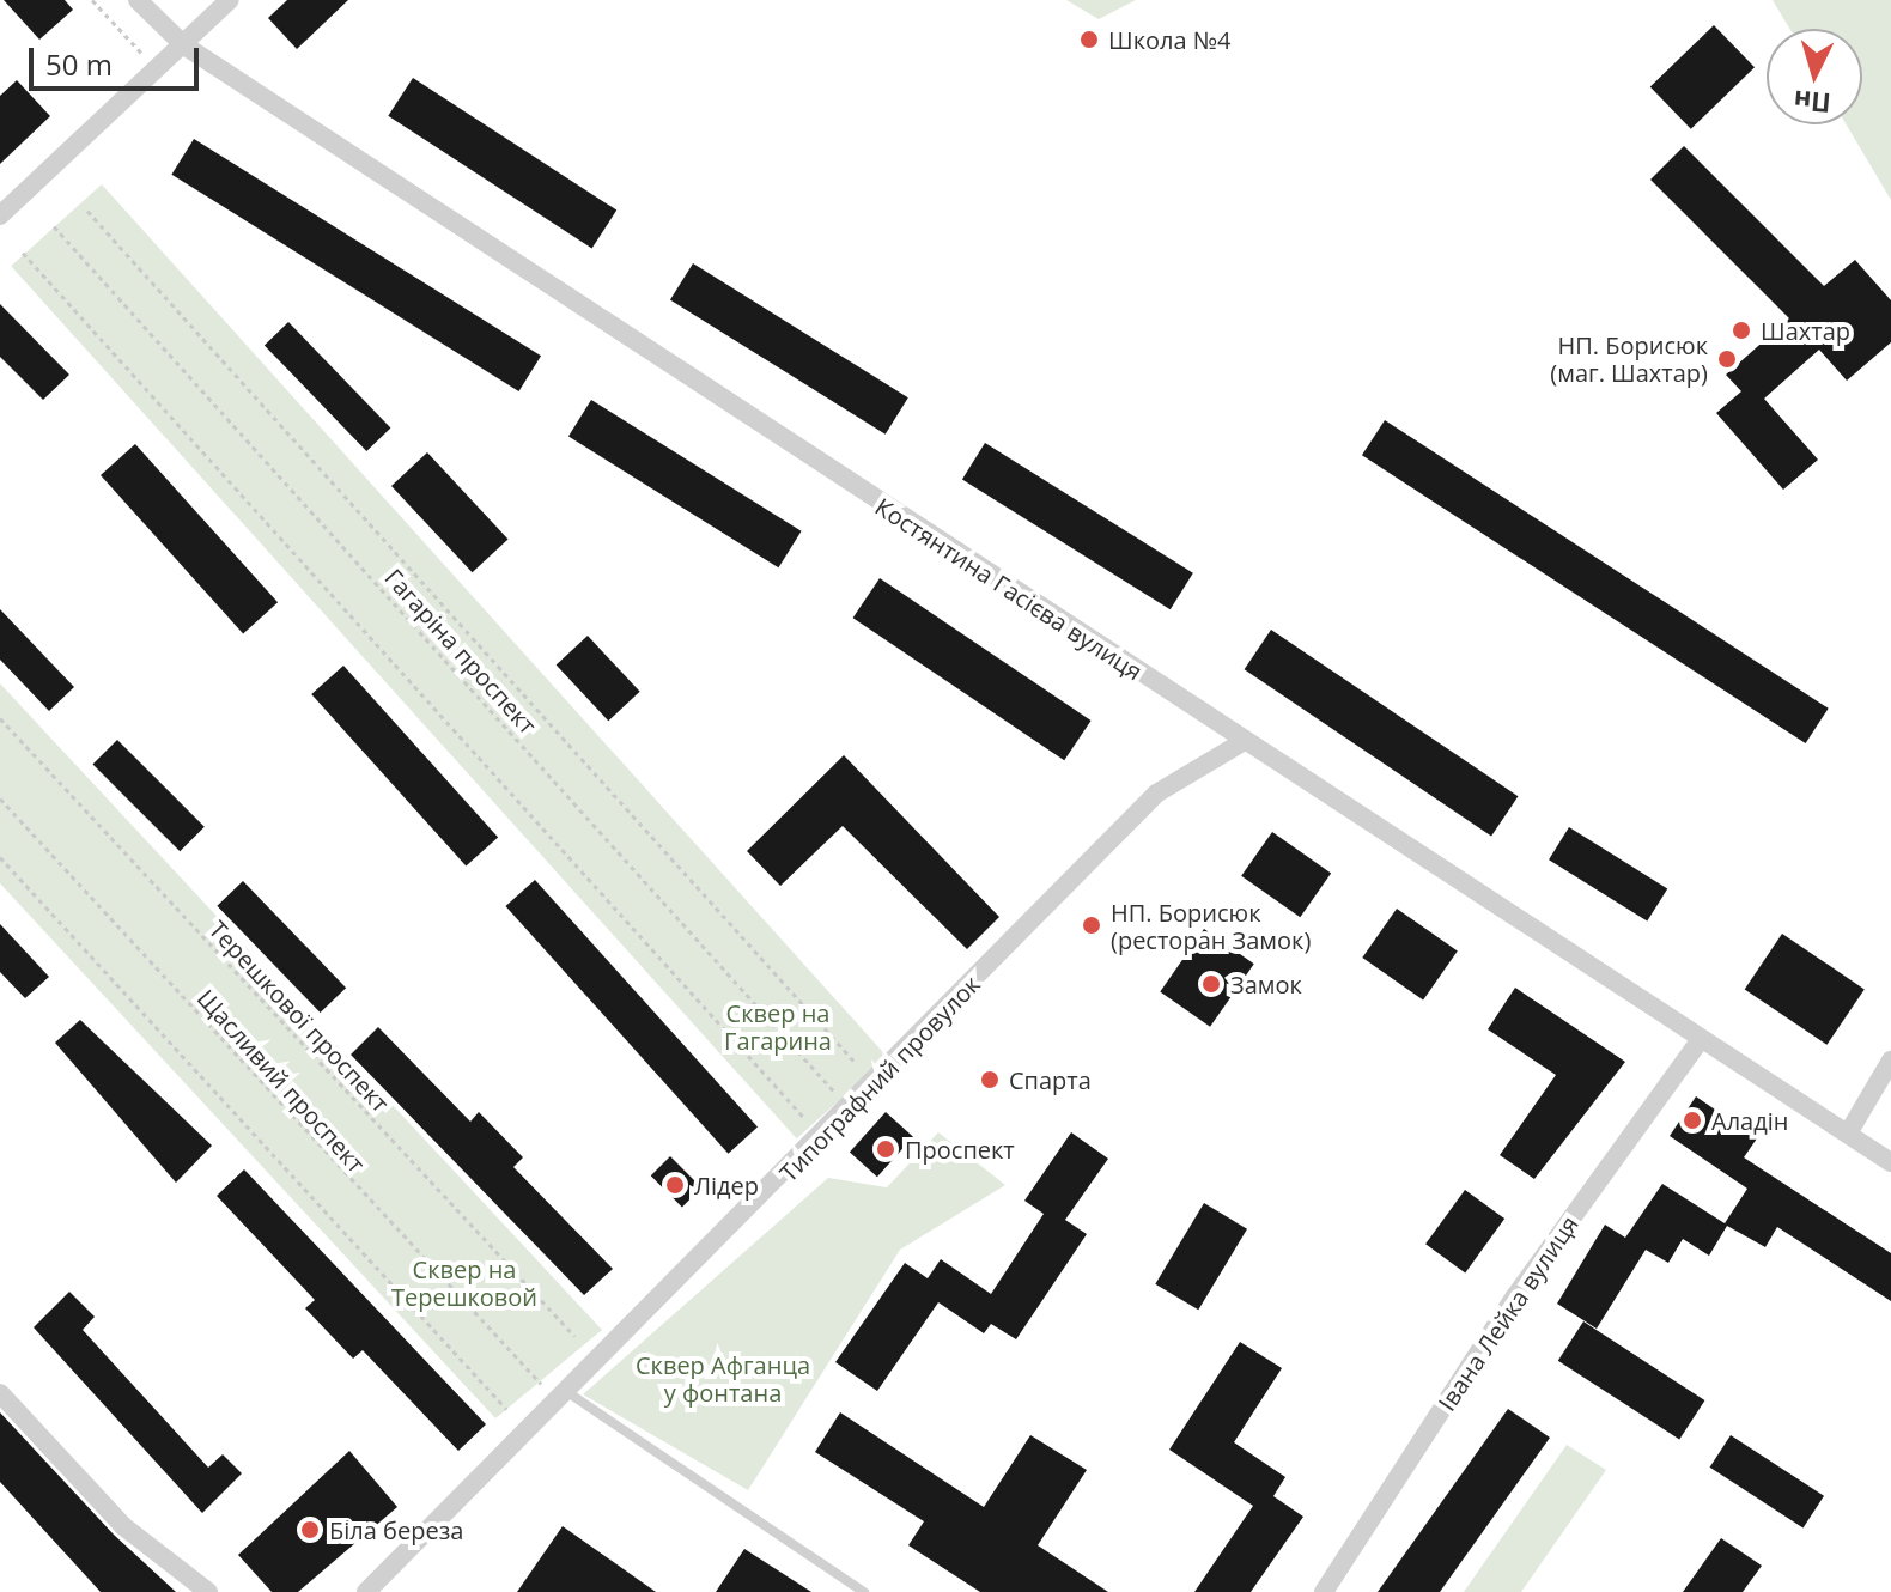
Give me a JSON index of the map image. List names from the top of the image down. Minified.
{"streets":{"street":["Костянтина Гасієва вулиця","Типографний провулок","Івана Лейка вулиця"],"path":["Гагаріна проспект","Терешкової проспект","Щасливий проспект"]},"crossings":[["Костянтина Гасієва вулиця","Типографний провулок"],["Костянтина Гасієва вулиця","Івана Лейка вулиця"]],"parks":["Сквер на Гагарина","Сквер на Терешковой","Сквер Афганца у фонтана"],"places":["Школа №4","Шахтар","НП. Борисюк (маг. Шахтар)","НП. Борисюк (ресторан Замок)","Замок","Спарта","Аладін","Проспект","Лідер","Біла береза"],"scale_bar":"50 m","north":"bottom"}
